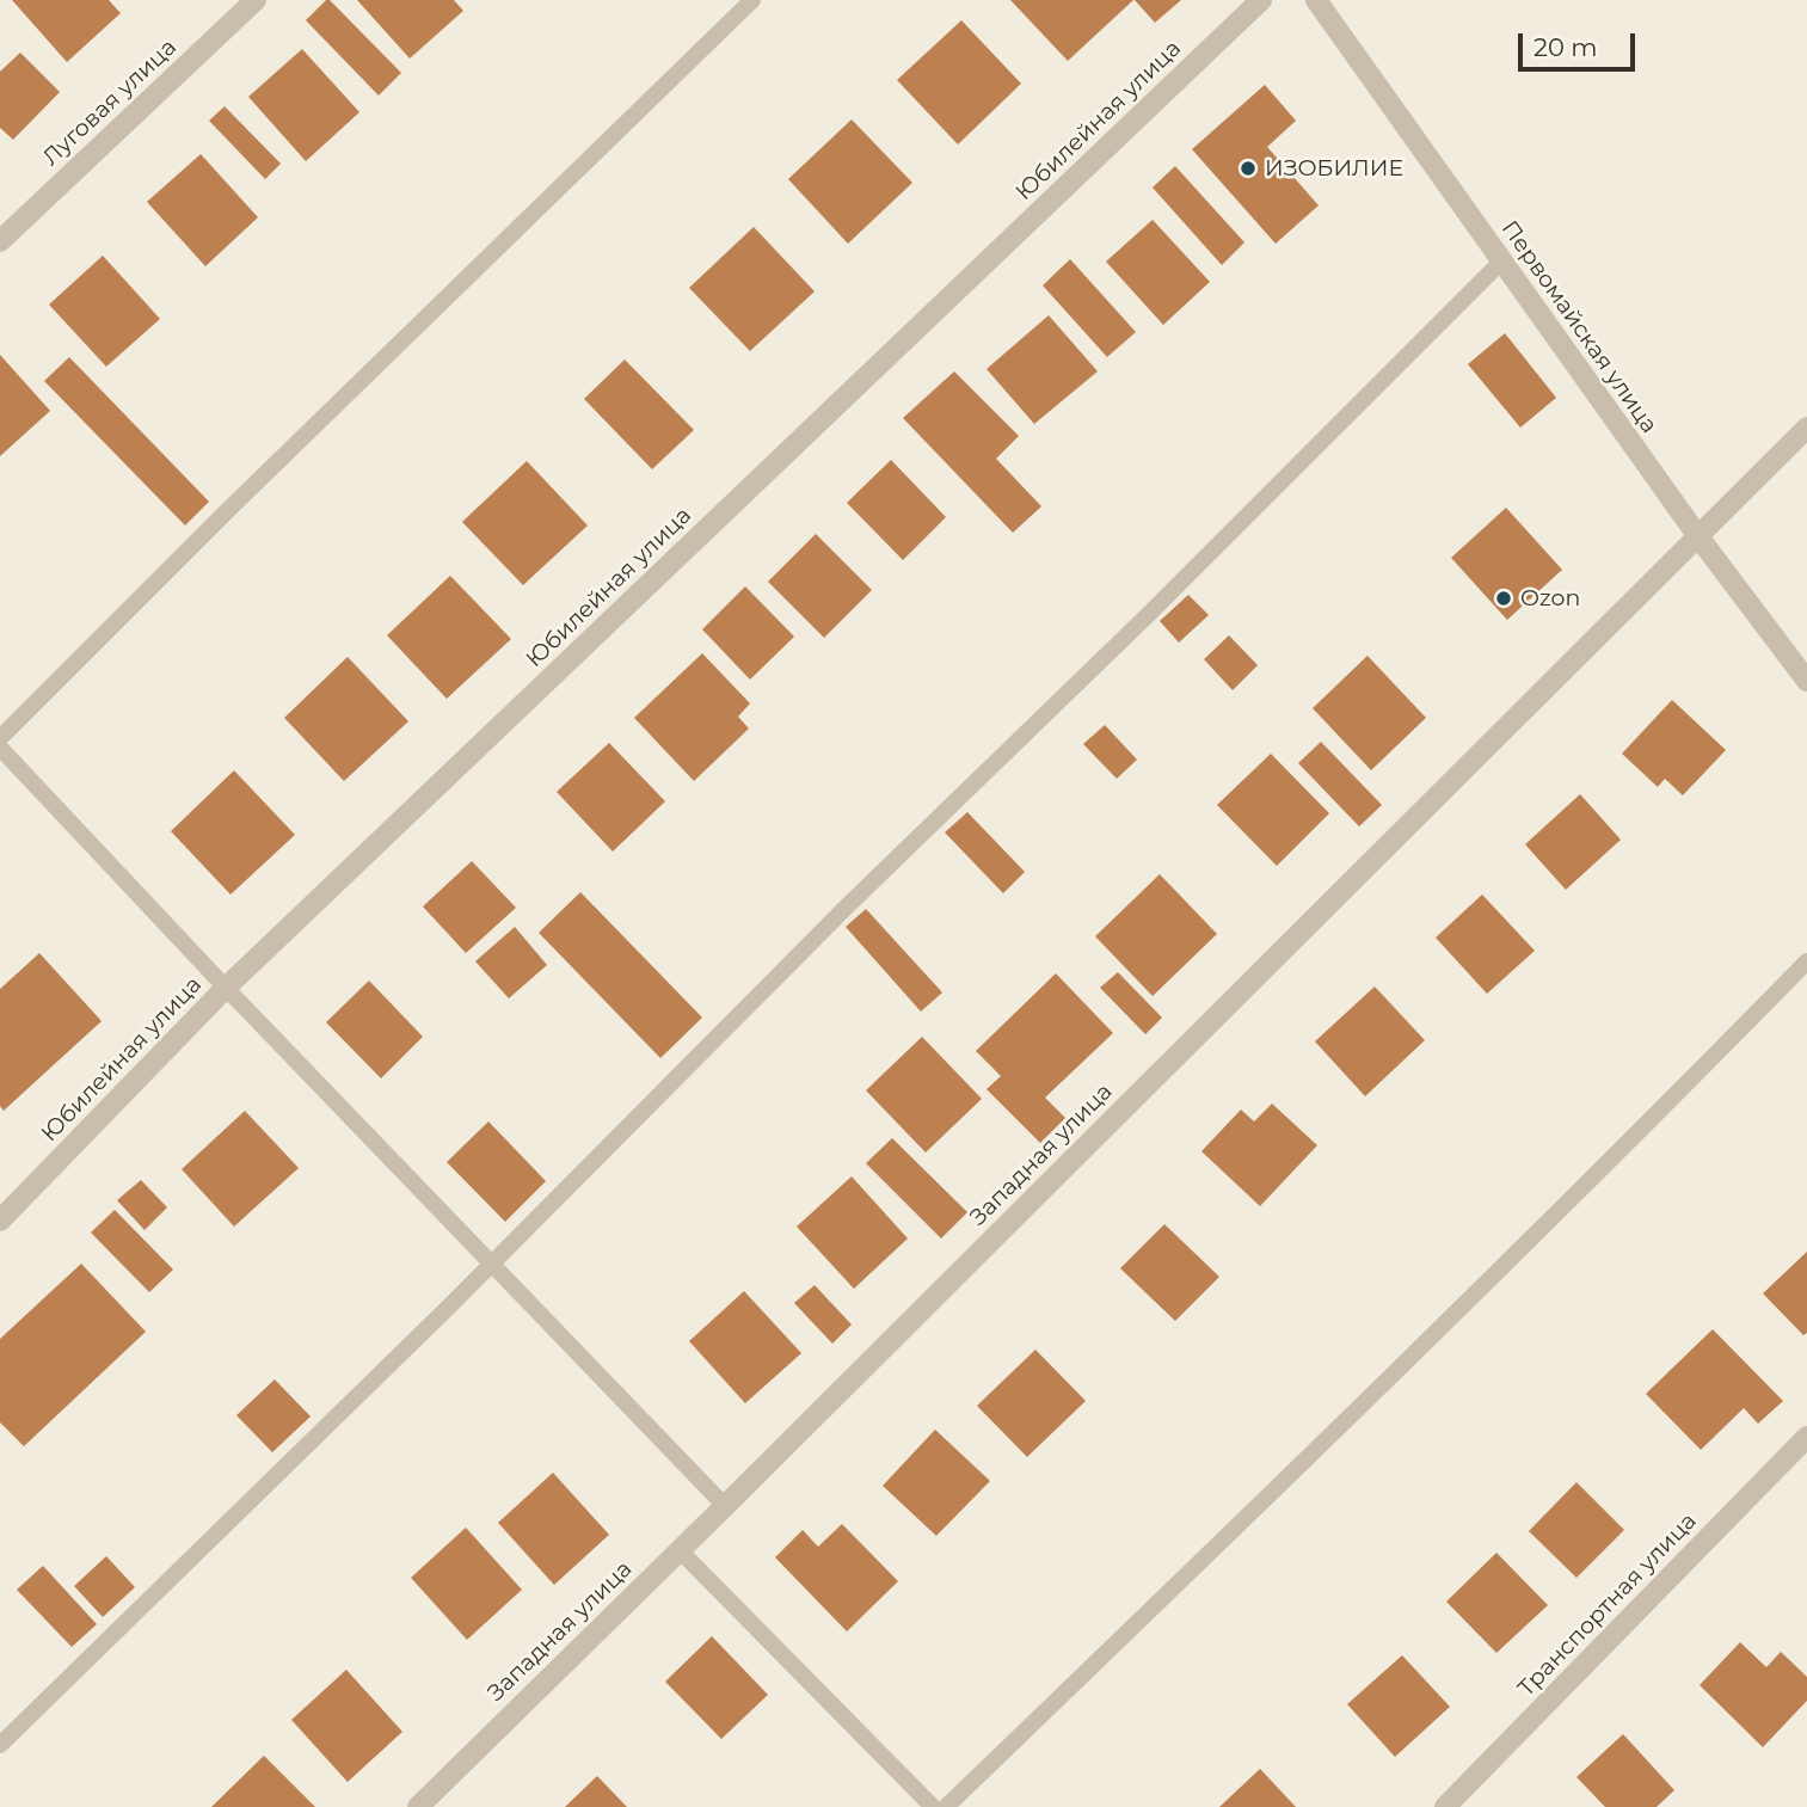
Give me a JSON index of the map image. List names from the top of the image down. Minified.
{"streets":{"street":["Луговая улица","Юбилейная улица","Первомайская улица","Западная улица","Транспортная улица"]},"crossings":[["Первомайская улица","Западная улица"]],"places":["ИЗОБИЛИЕ","Ozon"],"scale_bar":"20 m"}
